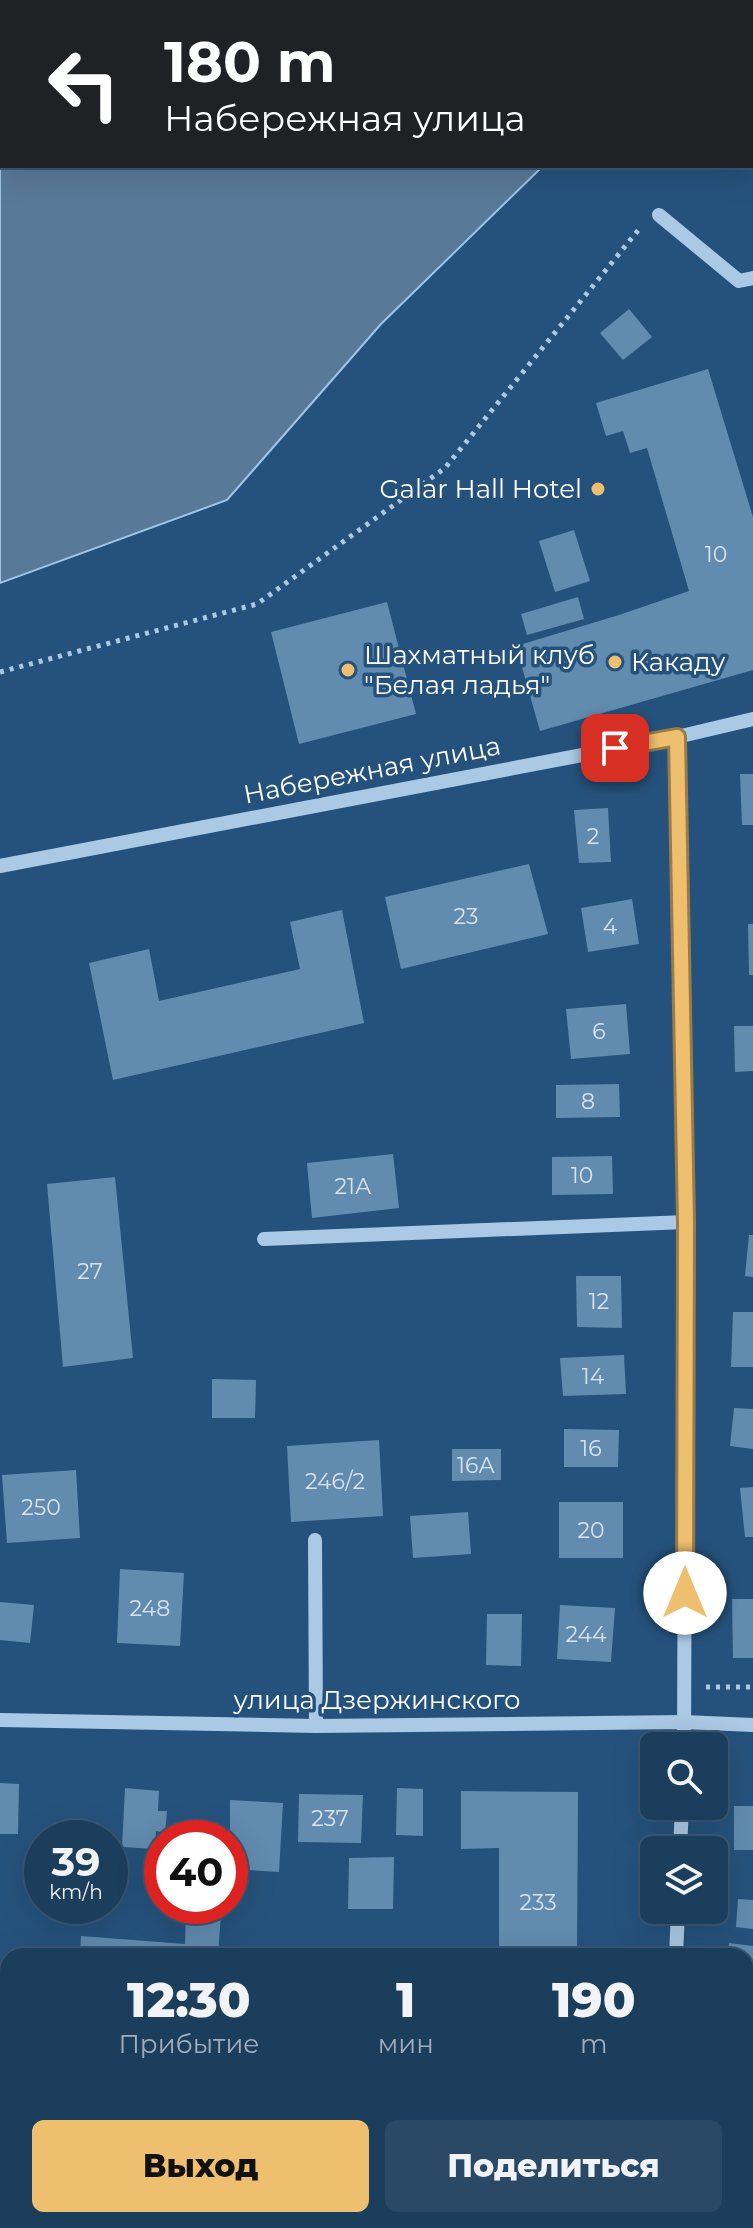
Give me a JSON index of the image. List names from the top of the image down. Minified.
{"streets":{"street":["Набережная улица","улица Дзержинского"]},"places":["Galar Hall Hotel","Какаду","Шахматный клуб \"Белая ладья\""],"house_numbers":["10","2","23","4","6","8","10","21А","27","12","14","16","16А","246/2","250","20","248","244","237","233"],"page":{"turn":["180 m","Набережная улица"],"speed":"39 km/h","limit":"40","eta":["12:30","Прибытие","1","мин","190","m"],"buttons":["Выход","Поделиться"]}}
